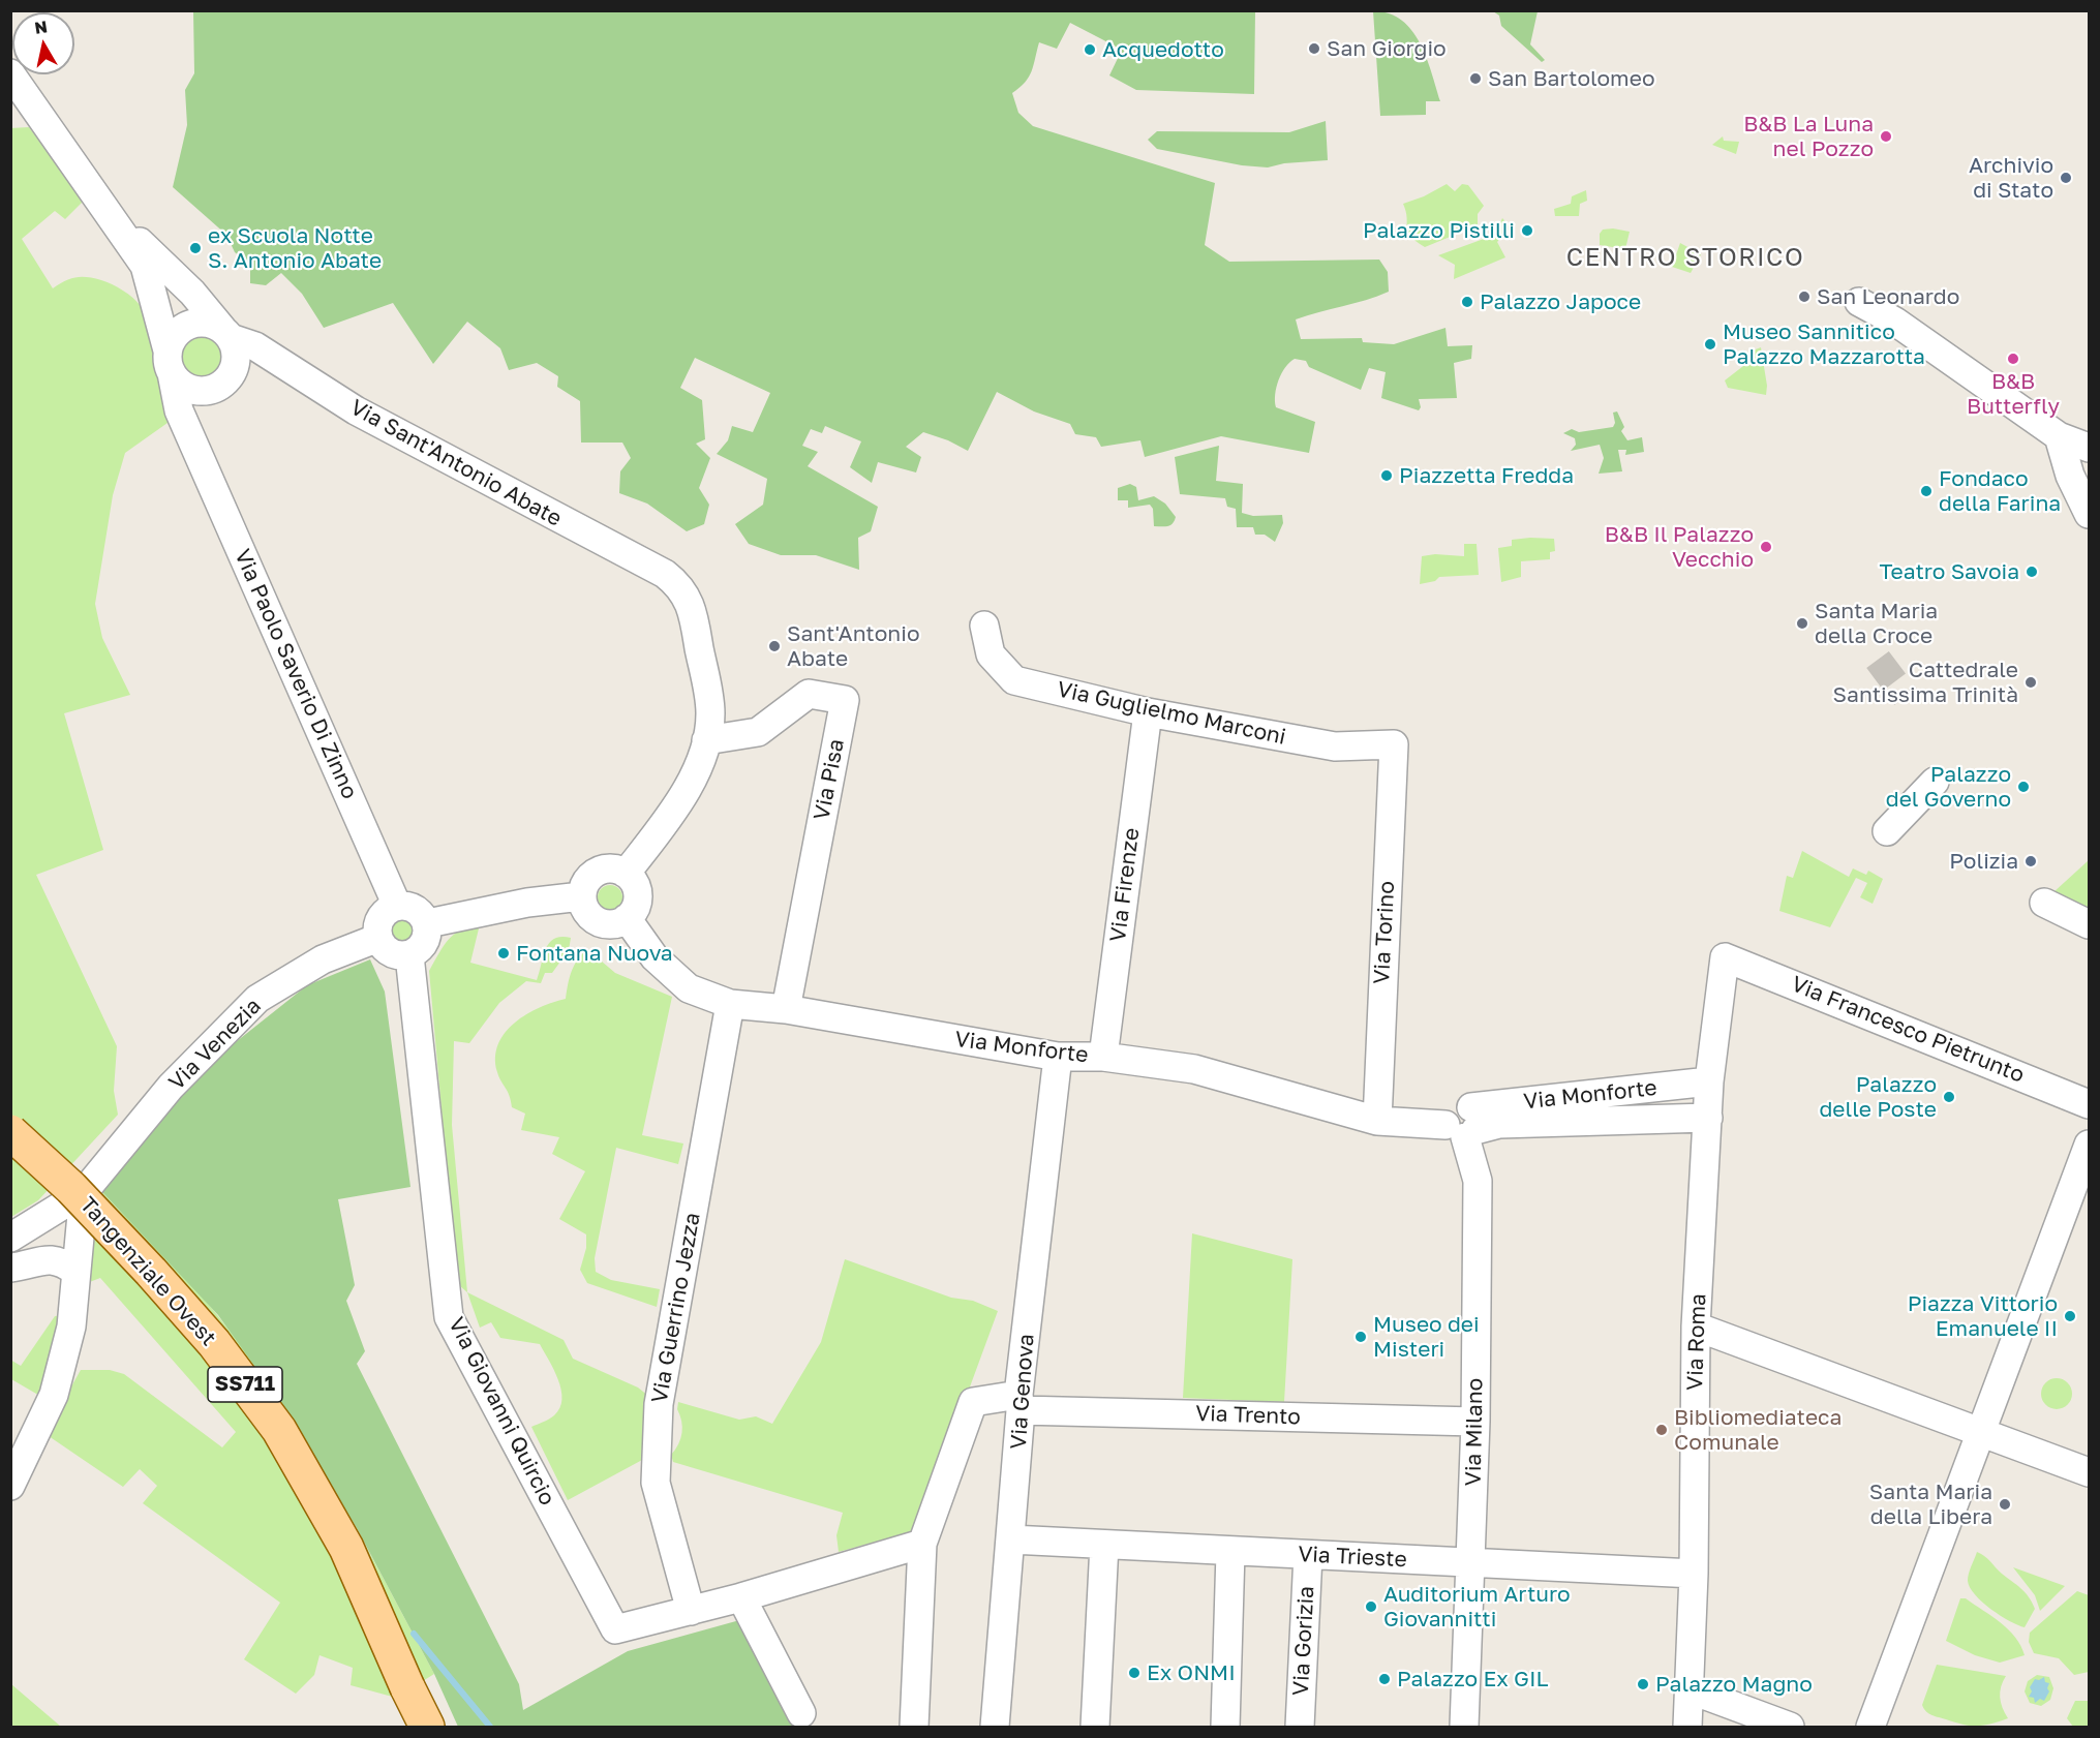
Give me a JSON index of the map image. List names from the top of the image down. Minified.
{"streets":{"main road":["Tangenziale Ovest","SS711"],"street":["Via Sant'Antonio Abate","Via Paolo Saverio Di Zinno","Via Guglielmo Marconi","Via Pisa","Via Firenze","Via Torino","Via Francesco Pietrunto","Via Venezia","Via Monforte","Via Guerrino Jezza","Via Roma","Via Genova","Via Giovanni Quircio","Via Trento","Via Milano","Via Trieste","Via Gorizia"]},"crossings":[["Via Sant'Antonio Abate","Via Paolo Saverio Di Zinno"],["Via Sant'Antonio Abate","Via Pisa"],["Via Paolo Saverio Di Zinno","Via Venezia"],["Via Paolo Saverio Di Zinno","Via Giovanni Quircio"],["Via Guglielmo Marconi","Via Firenze"],["Via Guglielmo Marconi","Via Torino"],["Via Pisa","Via Monforte"],["Via Firenze","Via Monforte"],["Via Torino","Via Monforte"],["Via Francesco Pietrunto","Via Roma"],["Via Venezia","Via Giovanni Quircio"],["Via Monforte","Via Guerrino Jezza"],["Via Monforte","Via Roma"],["Via Monforte","Via Genova"],["Via Monforte","Via Milano"],["Via Guerrino Jezza","Via Giovanni Quircio"],["Via Roma","Via Trieste"],["Via Genova","Via Trento"],["Via Genova","Via Trieste"],["Via Trento","Via Milano"],["Via Milano","Via Trieste"],["Via Trieste","Via Gorizia"]],"districts":["CENTRO STORICO"],"places":["San Giorgio","Acquedotto","San Bartolomeo","B&B La Luna nel Pozzo","Archivio di Stato","Palazzo Pistilli","ex Scuola Notte S. Antonio Abate","San Leonardo","Palazzo Japoce","Museo Sannitico Palazzo Mazzarotta","B&B Butterfly","Piazzetta Fredda","Fondaco della Farina","B&B Il Palazzo Vecchio","Teatro Savoia","Santa Maria della Croce","Sant'Antonio Abate","Cattedrale Santissima Trinità","Palazzo del Governo","Polizia","Fontana Nuova","Palazzo delle Poste","Piazza Vittorio Emanuele II","Museo dei Misteri","Bibliomediateca Comunale","Santa Maria della Libera","Auditorium Arturo Giovannitti","Ex ONMI","Palazzo Ex GIL","Palazzo Magno"],"north":"top"}
